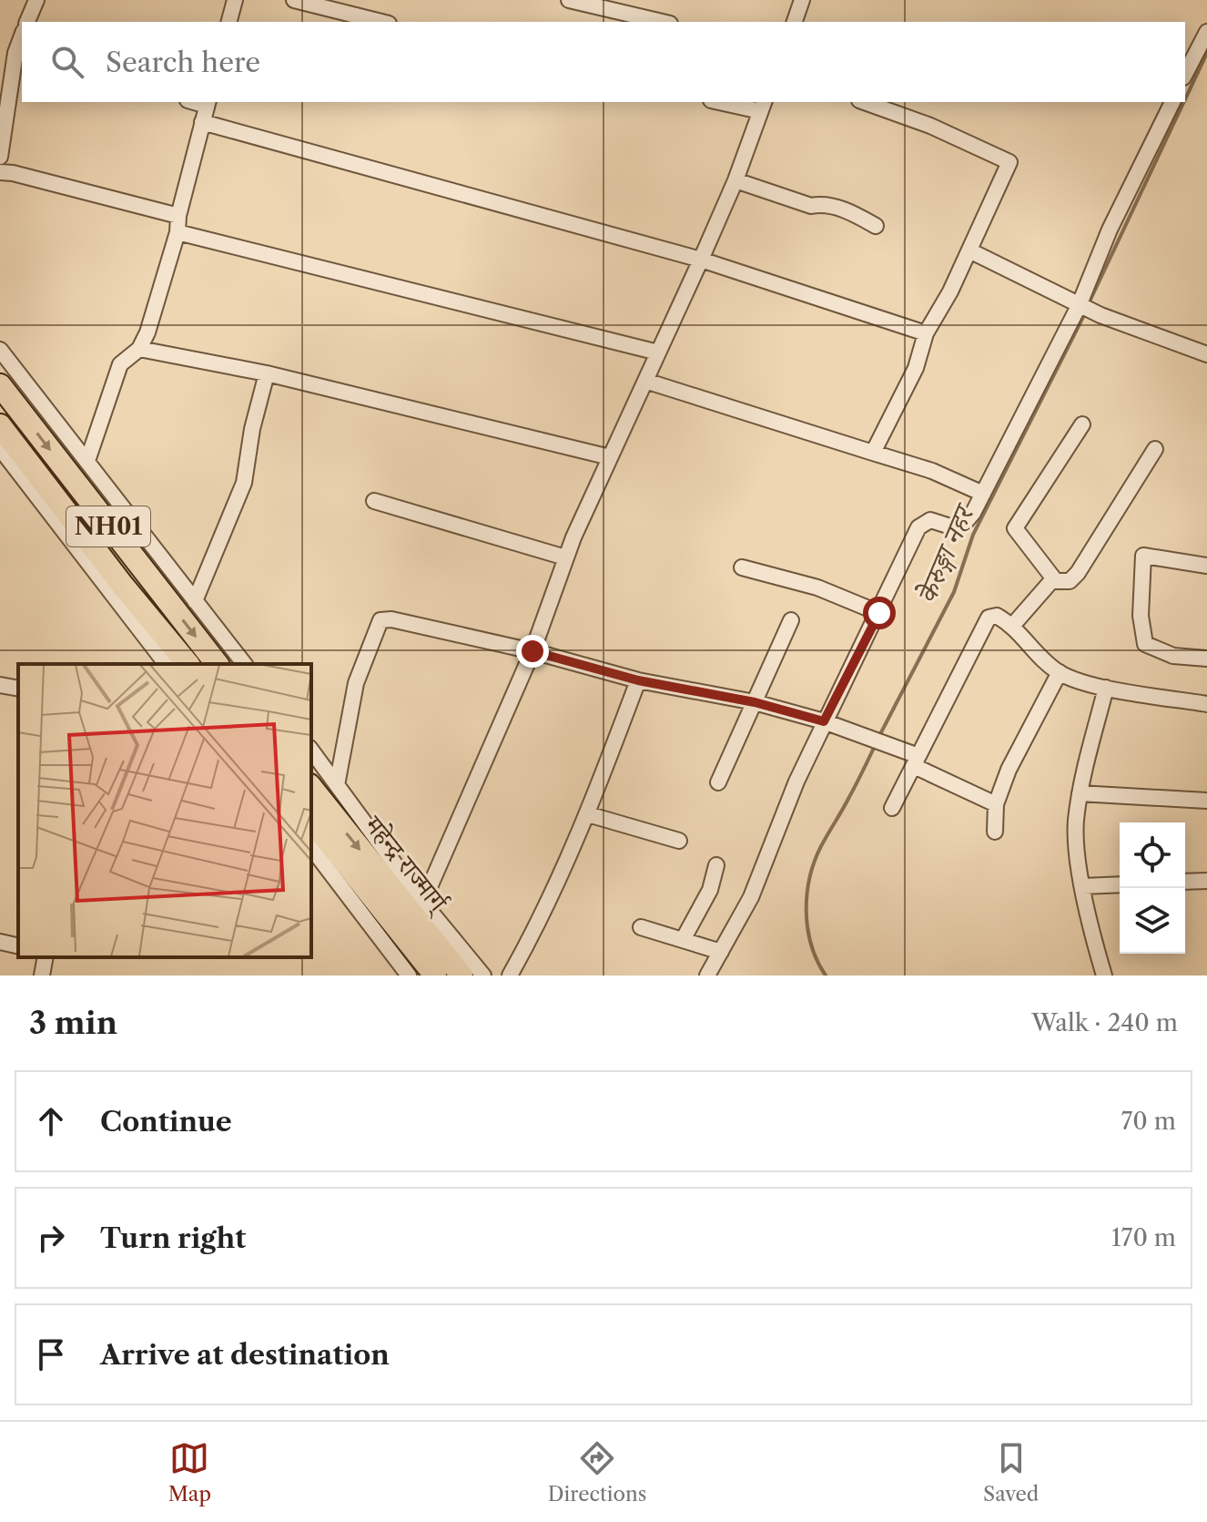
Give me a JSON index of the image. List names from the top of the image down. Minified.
{"streets":{"highway":["NH01","महेन्द्र राज्मार्ग्"]},"water":["केेरुङ्गा नहर"],"page":{"search":"Search here","heading":["3 min","Walk · 240 m"],"list":[["Continue","70 m"],["Turn right","170 m"],"Arrive at destination"],"nav":["Map","Directions","Saved"]}}
